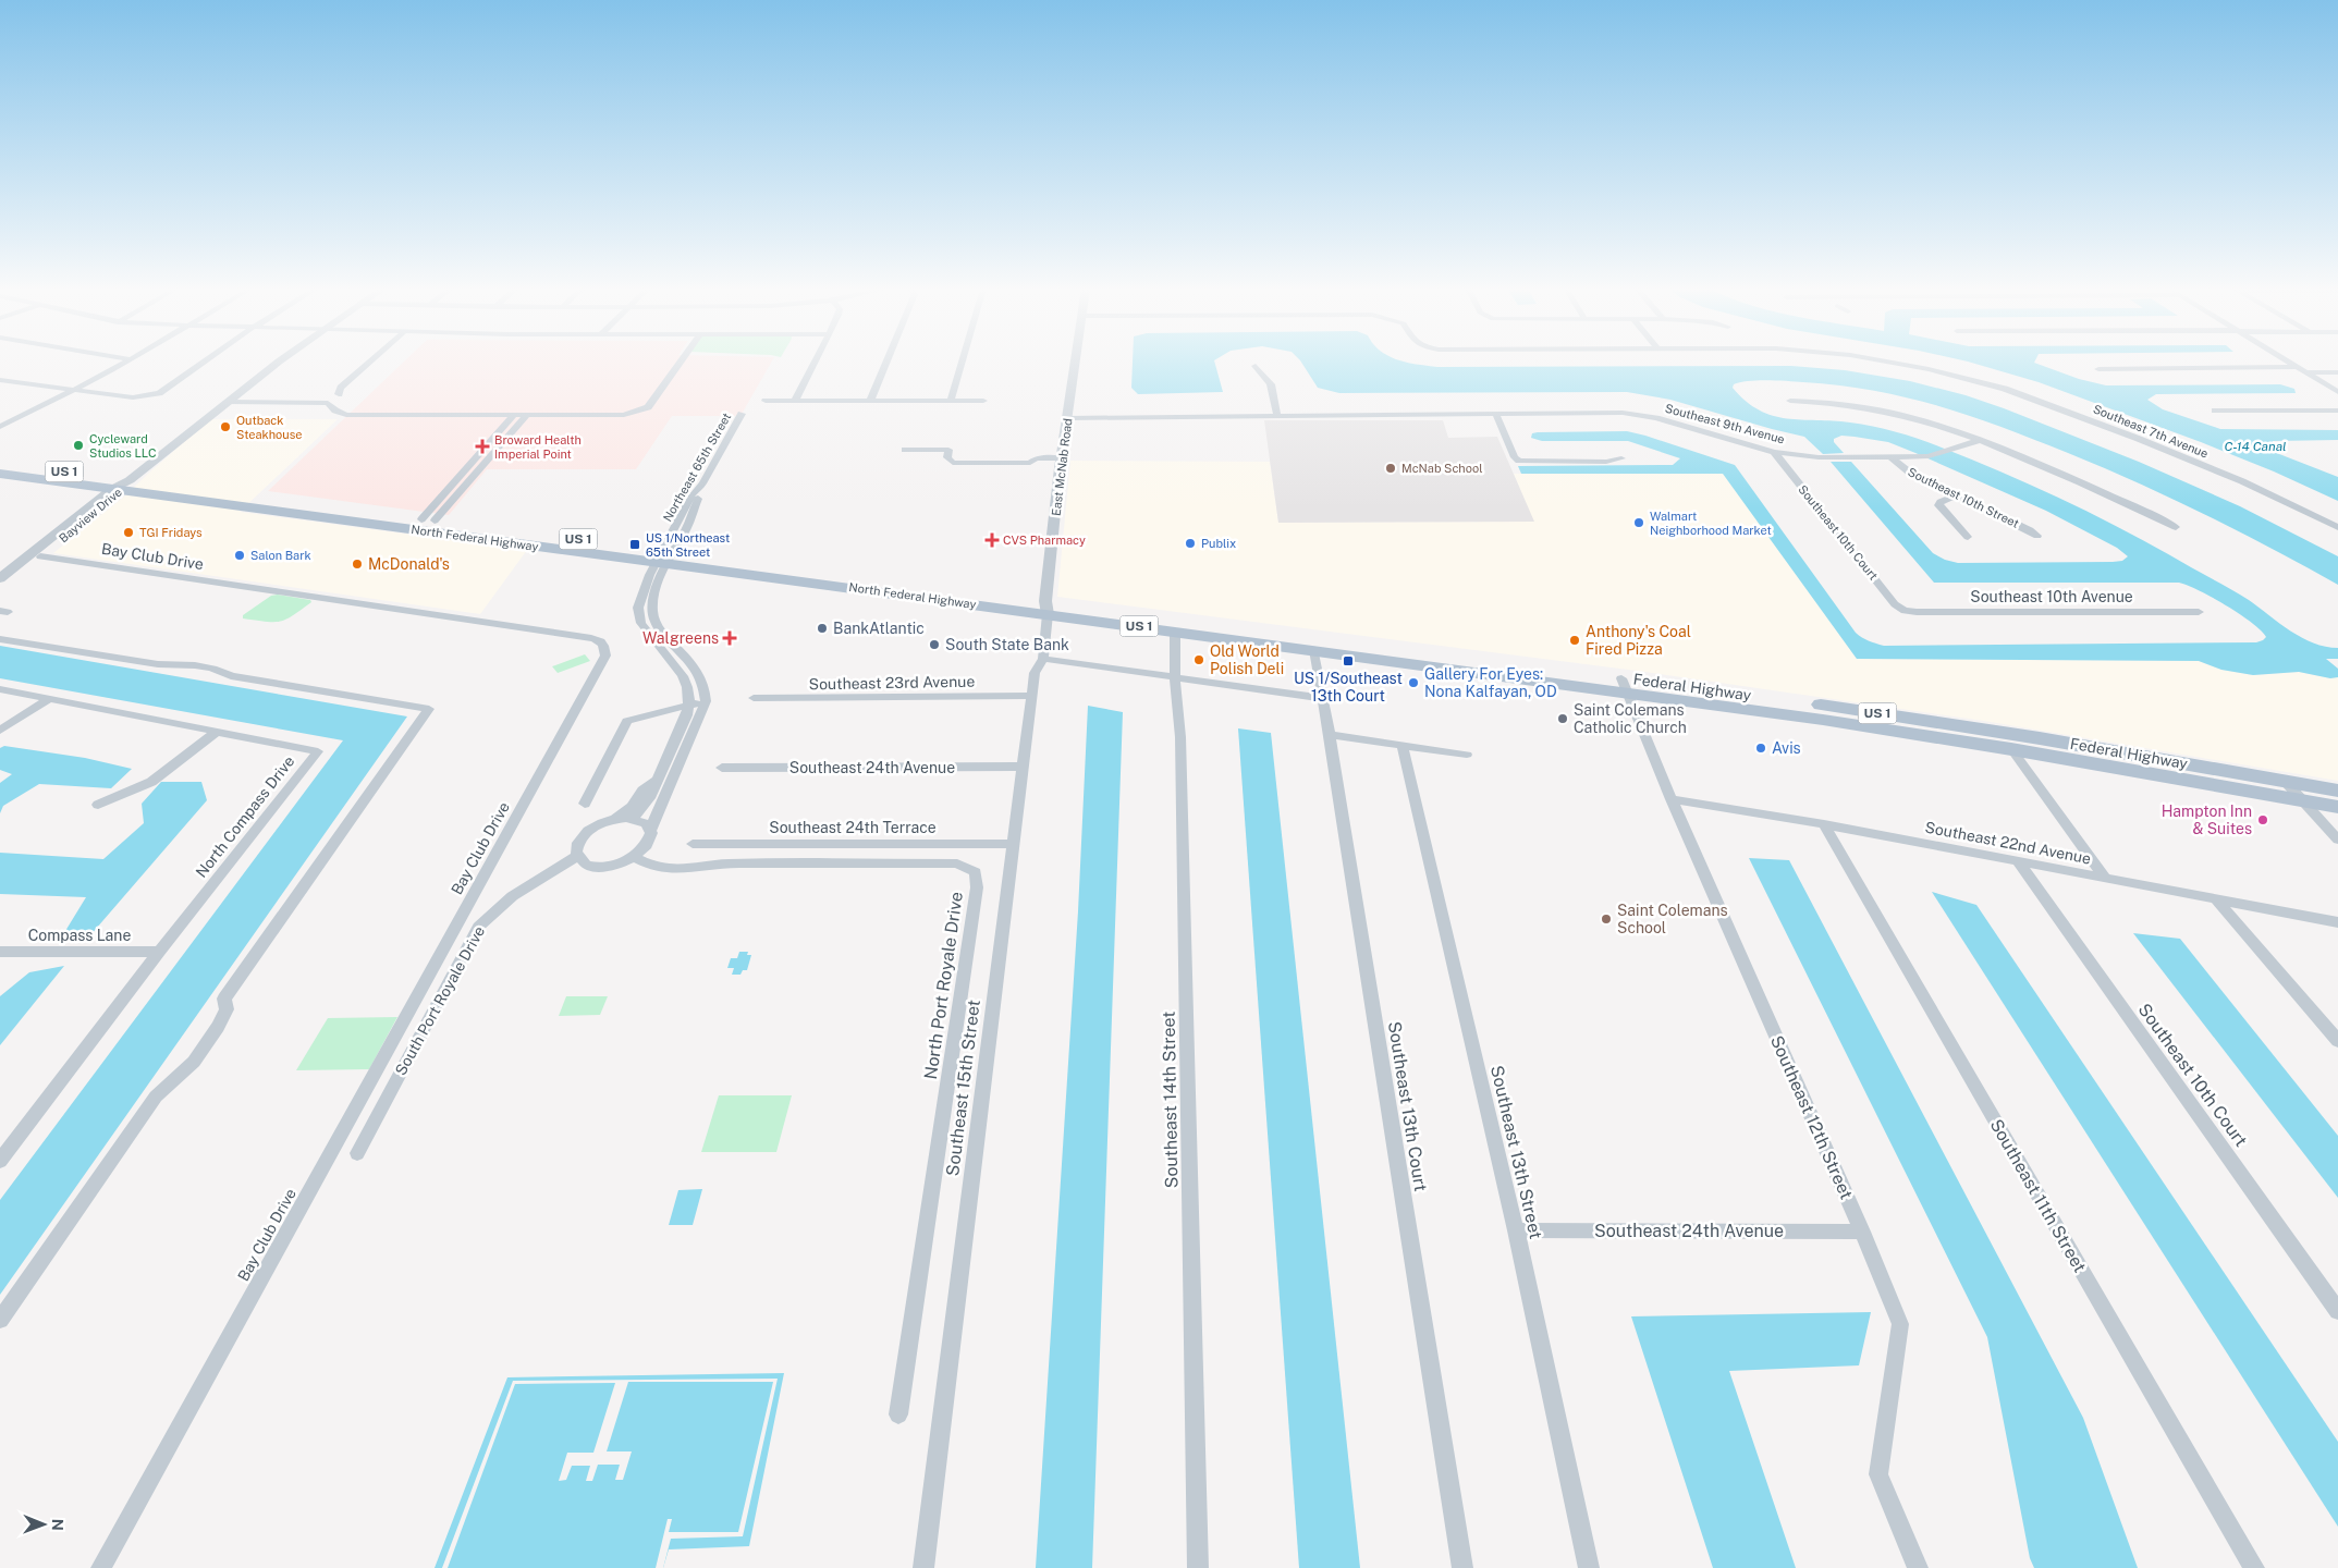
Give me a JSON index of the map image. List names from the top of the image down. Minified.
{"streets":{"main road":["US 1","North Federal Highway","Federal Highway"],"street":["Southeast 9th Avenue","Southeast 7th Avenue","Northeast 65th Street","East McNab Road","Southeast 10th Street","Bayview Drive","Southeast 10th Court","Bay Club Drive","Southeast 10th Avenue","Southeast 23rd Avenue","Southeast 24th Avenue","North Compass Drive","Southeast 24th Terrace","Southeast 22nd Avenue","Compass Lane","North Port Royale Drive","South Port Royale Drive","Southeast 15th Street","Southeast 14th Street","Southeast 13th Court","Southeast 12th Street","Southeast 13th Street","Southeast 11th Street"]},"crossings":[["Southeast 9th Avenue","East McNab Road"],["Southeast 9th Avenue","Southeast 10th Street"],["Southeast 9th Avenue","Southeast 10th Court"],["Northeast 65th Street","North Federal Highway"],["East McNab Road","North Federal Highway"],["East McNab Road","Federal Highway"],["East McNab Road","Southeast 15th Street"],["Bayview Drive","North Federal Highway"],["Bayview Drive","Bay Club Drive"],["Southeast 10th Court","Southeast 10th Avenue"],["Southeast 10th Court","Southeast 22nd Avenue"],["North Federal Highway","Federal Highway"],["North Federal Highway","Southeast 15th Street"],["Southeast 23rd Avenue","Southeast 15th Street"],["Federal Highway","Southeast 15th Street"],["Federal Highway","Southeast 14th Street"],["Federal Highway","Southeast 13th Court"],["Federal Highway","Southeast 12th Street"],["Southeast 24th Avenue","Southeast 15th Street"],["Southeast 24th Avenue","Southeast 12th Street"],["Southeast 24th Avenue","Southeast 13th Street"],["North Compass Drive","Compass Lane"],["Southeast 24th Terrace","Southeast 15th Street"],["Southeast 22nd Avenue","Southeast 12th Street"],["Southeast 22nd Avenue","Southeast 11th Street"],["North Port Royale Drive","South Port Royale Drive"]],"water":["C-14 Canal"],"places":{"other":["Outback Steakhouse","Cycleward Studios LLC","McNab School","Walmart Neighborhood Market","TGI Fridays","Publix","Salon Bark","McDonald's","BankAtlantic","Anthony's Coal Fired Pizza","South State Bank","Old World Polish Deli","Gallery For Eyes: Nona Kalfayan, OD","Saint Colemans Catholic Church","Avis","Hampton Inn & Suites","Saint Colemans School"],"health":["Broward Health Imperial Point","CVS Pharmacy","Walgreens"],"transit":["US 1/Northeast 65th Street","US 1/Southeast 13th Court"]},"north":"right"}
